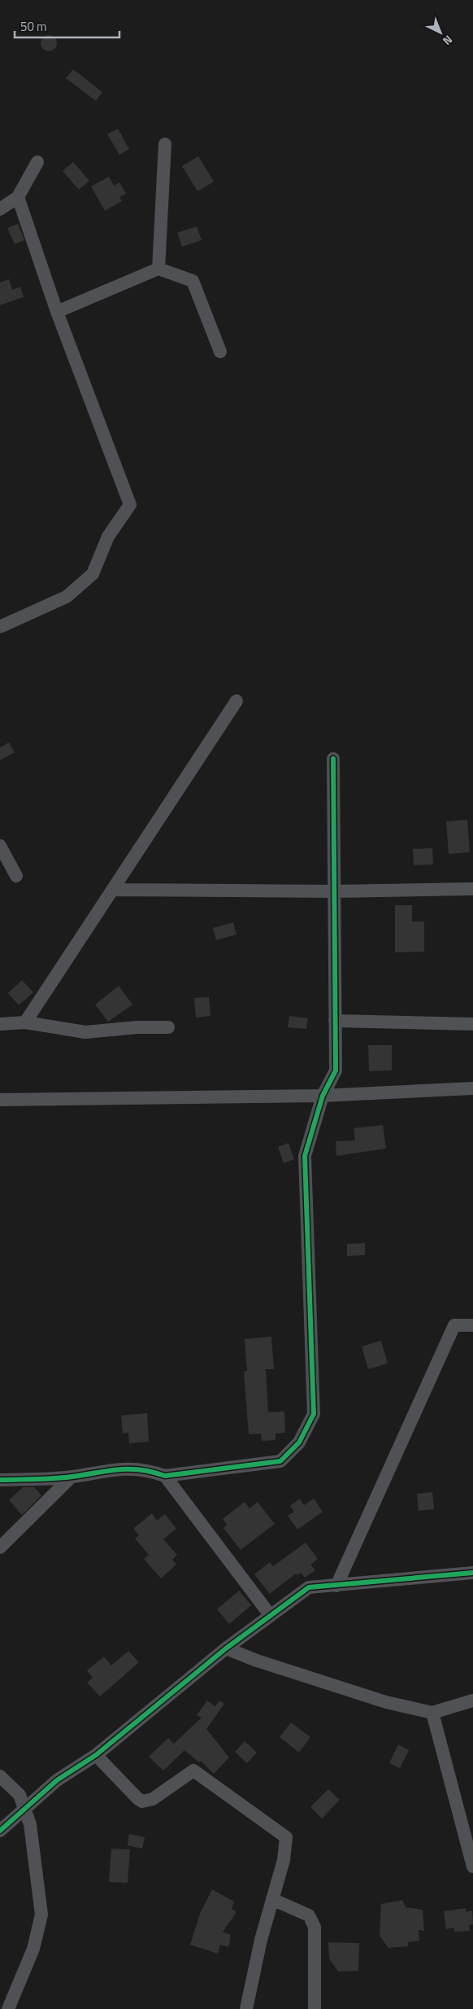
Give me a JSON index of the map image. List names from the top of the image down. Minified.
{"scale_bar":"50 m","north":"bottom right"}
